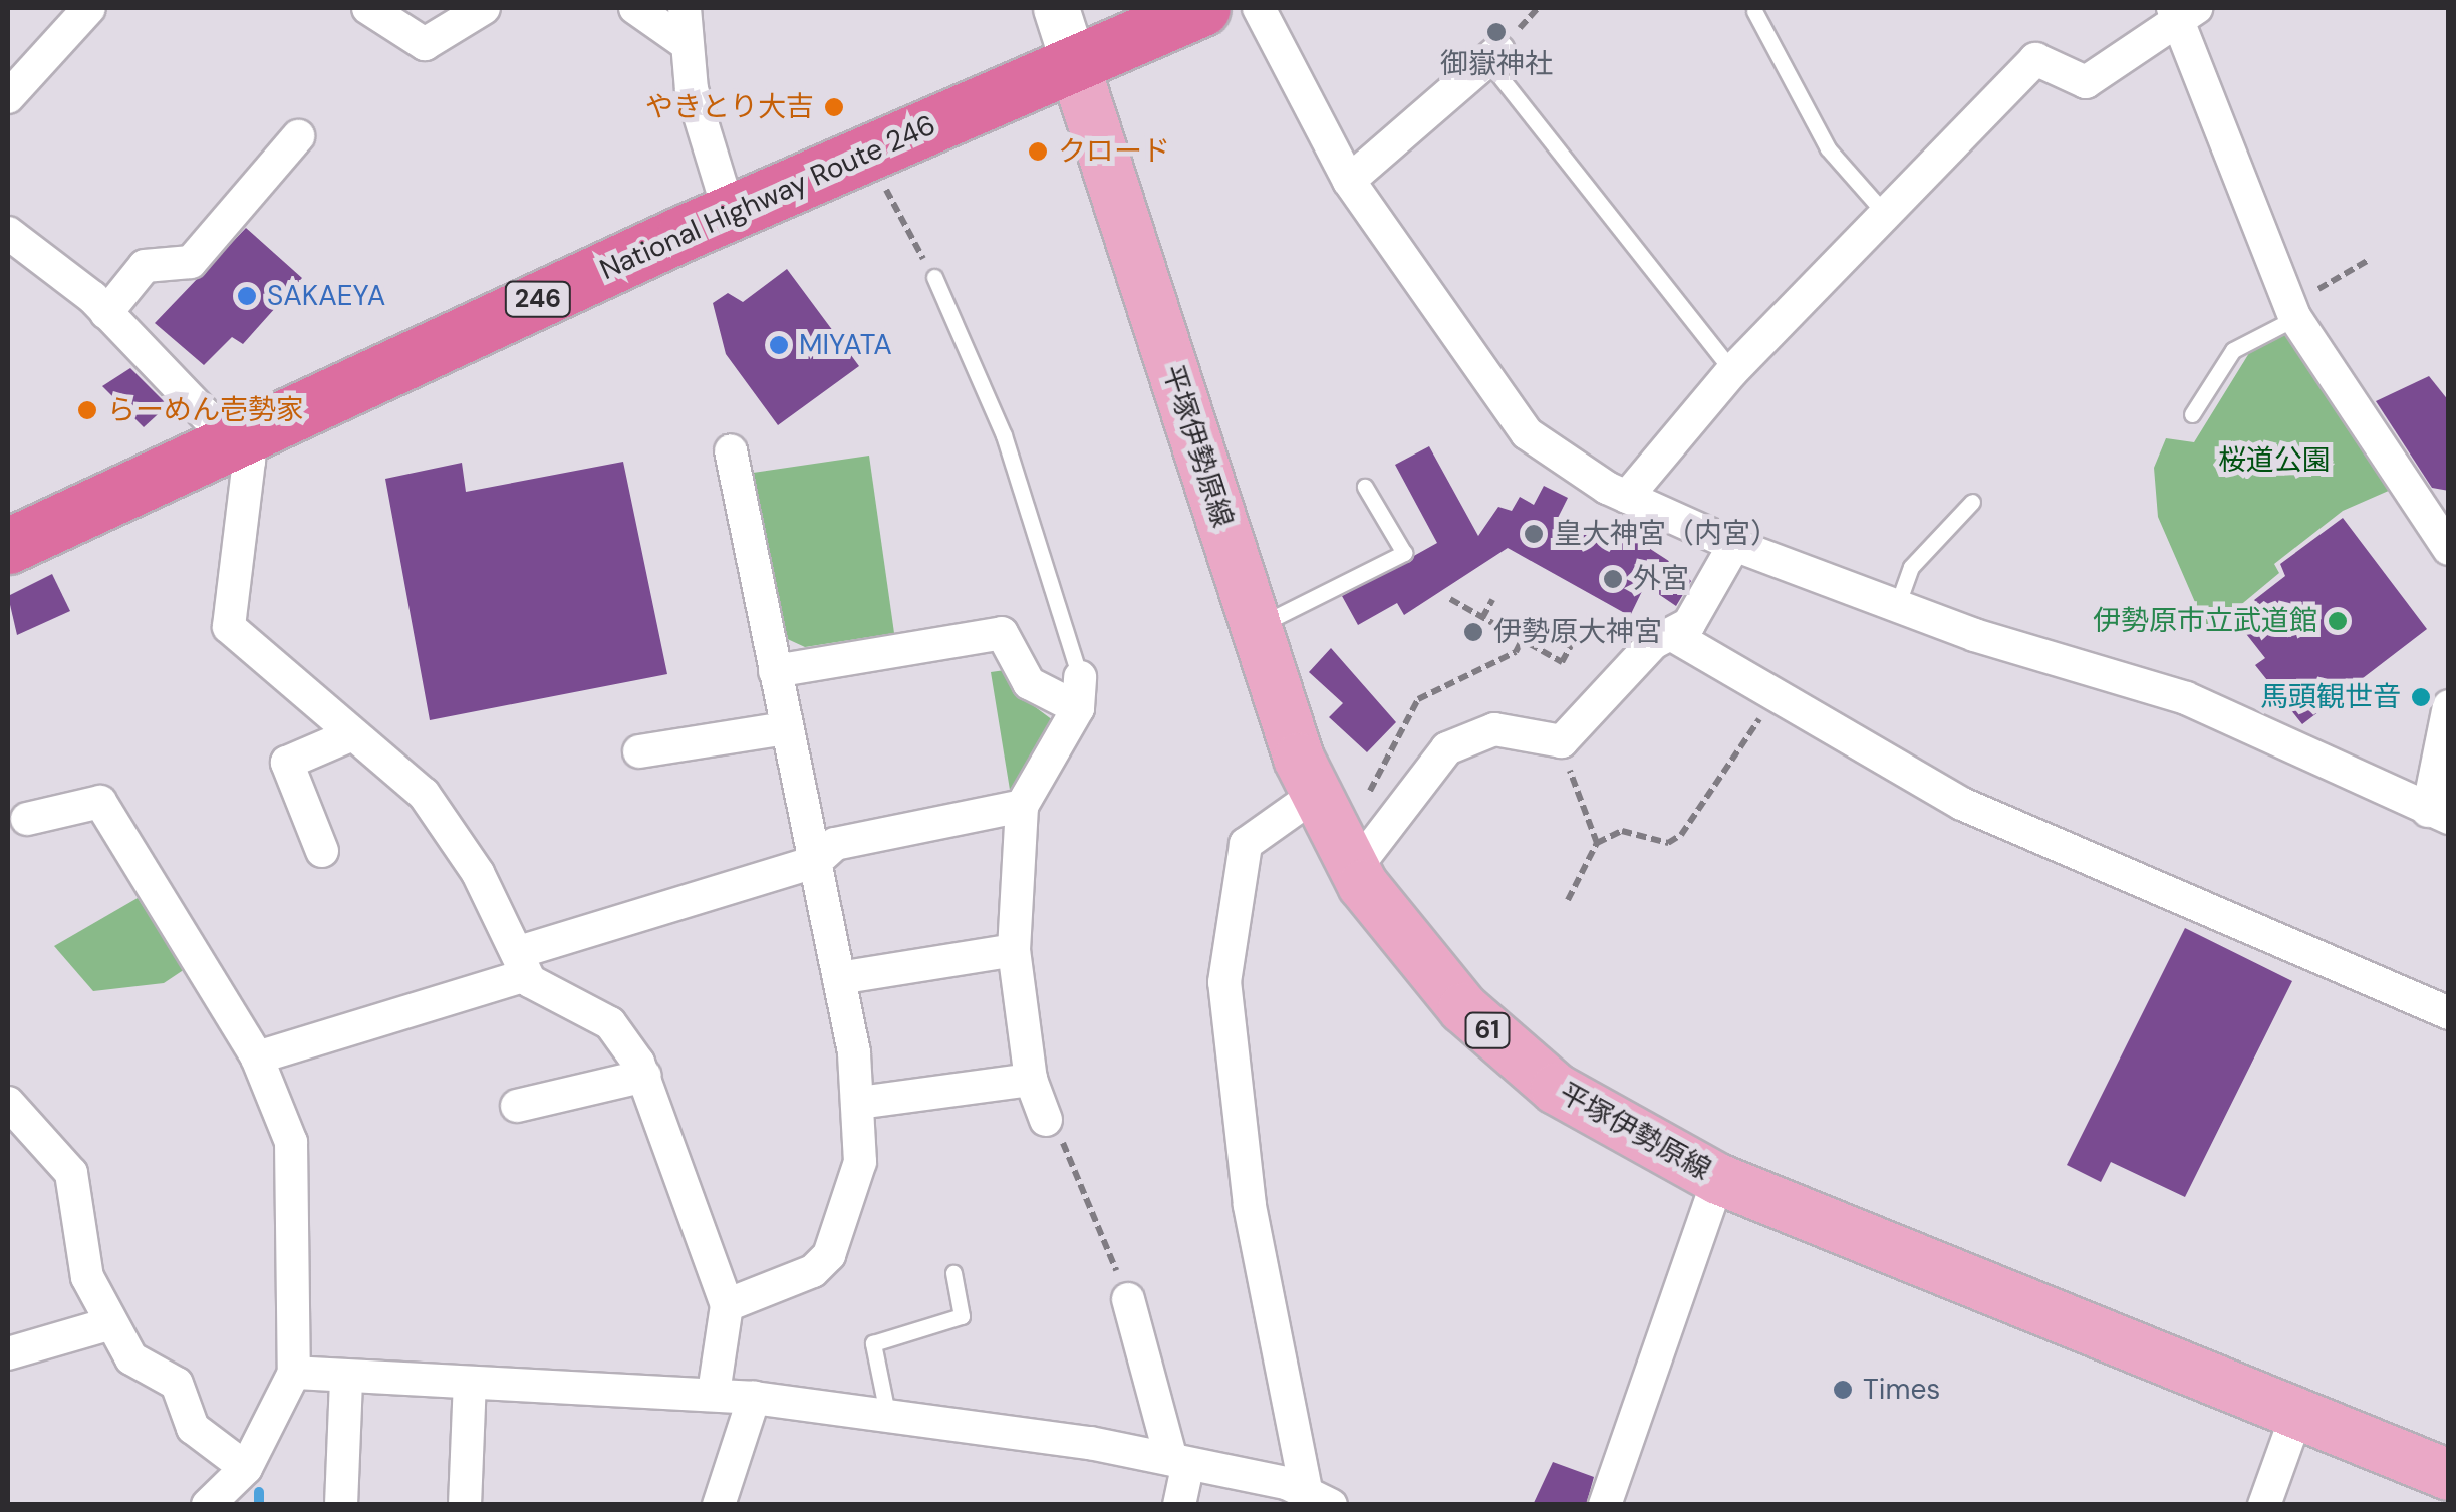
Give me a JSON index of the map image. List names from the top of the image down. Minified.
{"streets":{"highway":["National Highway Route 246","246"],"main road":["平塚伊勢原線","61"]},"crossings":[["National Highway Route 246","平塚伊勢原線"]],"parks":["桜道公園"],"places":["御嶽神社","やきとり大吉","クロード","SAKAEYA","MIYATA","らーめん壱勢家","皇大神宮（内宮）","外宮","伊勢原市立武道館","伊勢原大神宮","馬頭観世音","Times"]}
